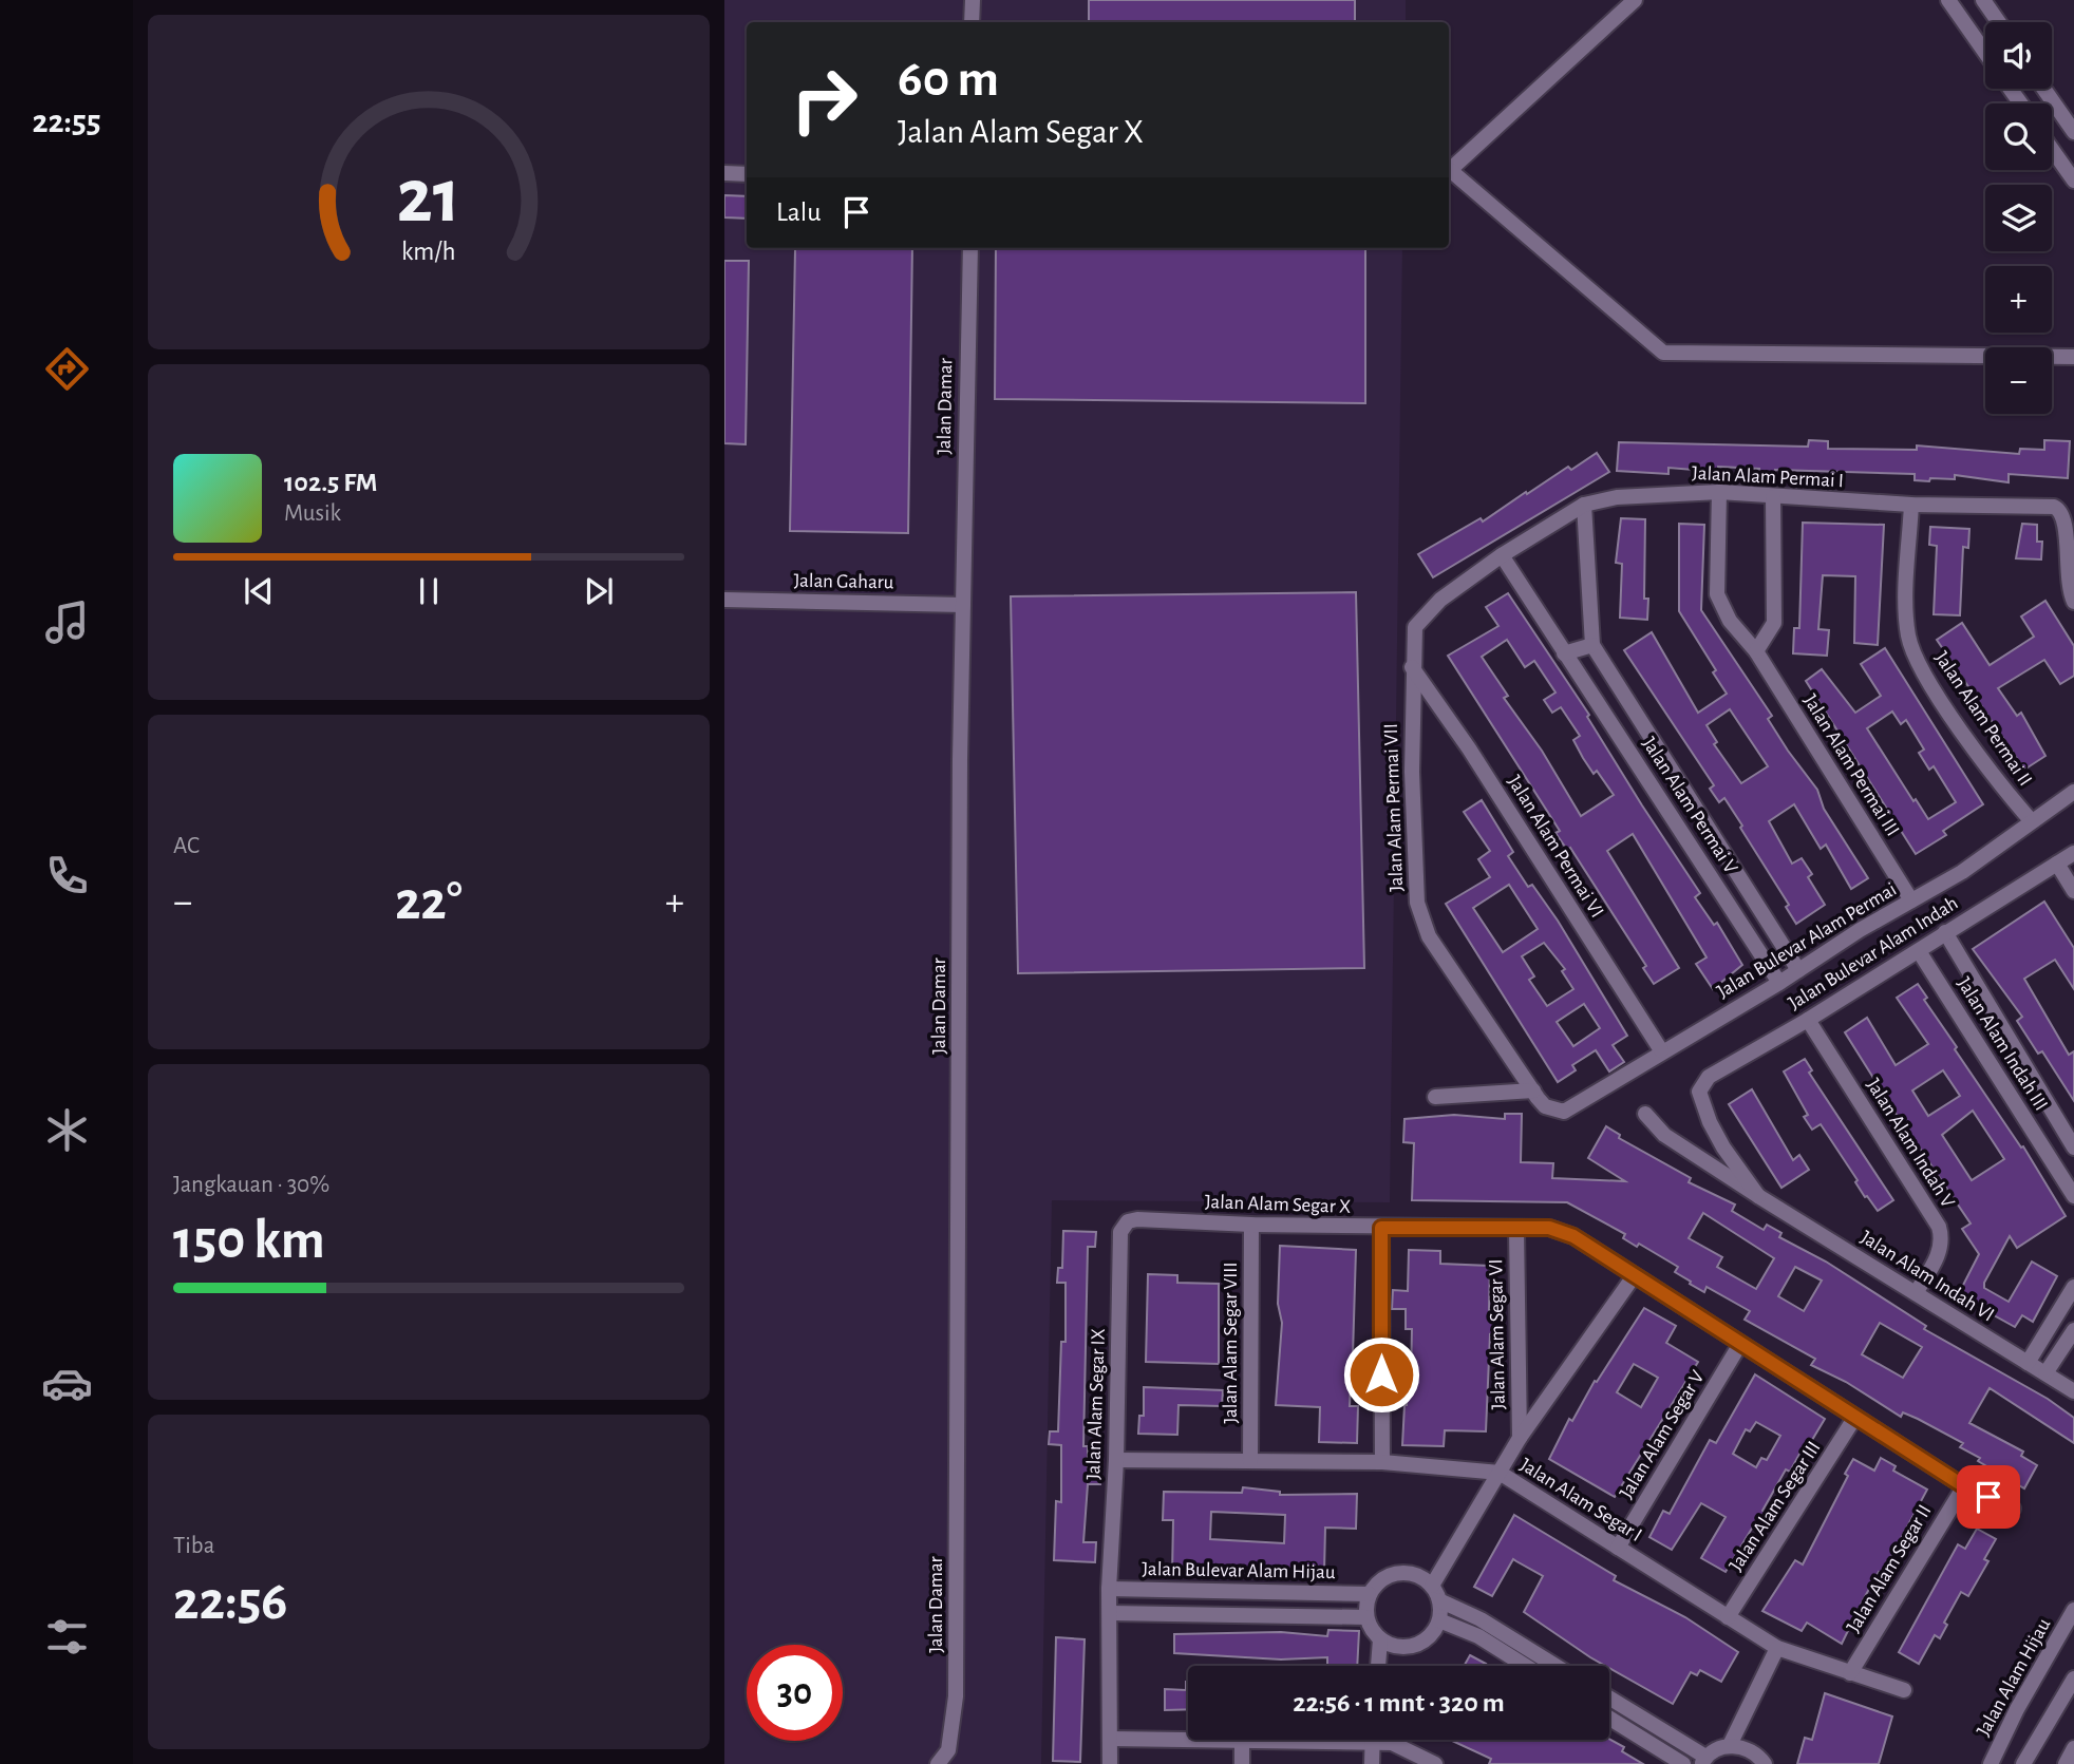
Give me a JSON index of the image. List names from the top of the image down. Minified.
{"streets":{"street":["Jalan Damar","Jalan Alam Permai I","Jalan Gaharu","Jalan Alam Permai II","Jalan Alam Permai III","Jalan Alam Permai V","Jalan Alam Permai VII","Jalan Alam Permai VI","Jalan Bulevar Alam Permai","Jalan Bulevar Alam Indah","Jalan Alam Indah III","Jalan Alam Indah V","Jalan Alam Segar X","Jalan Alam Indah VI","Jalan Alam Segar VI","Jalan Alam Segar VIII","Jalan Alam Segar IX","Jalan Alam Segar V","Jalan Alam Segar I","Jalan Alam Segar III","Jalan Alam Segar II","Jalan Bulevar Alam Hijau","Jalan Alam Hijau"]},"crossings":[["Jalan Damar","Jalan Gaharu"],["Jalan Alam Permai I","Jalan Alam Permai II"],["Jalan Alam Permai I","Jalan Alam Permai III"],["Jalan Alam Permai I","Jalan Alam Permai V"],["Jalan Alam Permai I","Jalan Alam Permai VII"],["Jalan Alam Permai I","Jalan Alam Permai VI"],["Jalan Alam Permai II","Jalan Bulevar Alam Permai"],["Jalan Alam Permai III","Jalan Bulevar Alam Permai"],["Jalan Alam Permai V","Jalan Bulevar Alam Permai"],["Jalan Alam Permai VII","Jalan Alam Permai VI"],["Jalan Alam Permai VII","Jalan Bulevar Alam Permai"],["Jalan Alam Permai VI","Jalan Bulevar Alam Permai"],["Jalan Bulevar Alam Indah","Jalan Alam Indah III"],["Jalan Bulevar Alam Indah","Jalan Alam Indah V"],["Jalan Bulevar Alam Indah","Jalan Alam Indah VI"],["Jalan Alam Indah V","Jalan Alam Indah VI"],["Jalan Alam Segar X","Jalan Alam Segar VI"],["Jalan Alam Segar X","Jalan Alam Segar VIII"],["Jalan Alam Segar X","Jalan Alam Segar IX"],["Jalan Alam Segar X","Jalan Alam Segar V"],["Jalan Alam Segar X","Jalan Alam Segar III"],["Jalan Alam Segar X","Jalan Alam Segar II"],["Jalan Alam Segar VI","Jalan Alam Segar I"],["Jalan Alam Segar VI","Jalan Bulevar Alam Hijau"],["Jalan Alam Segar VIII","Jalan Alam Segar I"],["Jalan Alam Segar IX","Jalan Alam Segar I"],["Jalan Alam Segar IX","Jalan Bulevar Alam Hijau"],["Jalan Alam Segar V","Jalan Alam Segar I"],["Jalan Alam Segar I","Jalan Alam Segar III"],["Jalan Alam Segar I","Jalan Alam Segar II"]],"page":{"tabs":"22:55","map_buttons":["+","−"],"turn":["60 m","Jalan Alam Segar X"],"then":"Lalu","song":["102.5 FM","Musik"],"tile":["AC",["Jangkauan · 30%","150 km"],["Tiba","22:56"]],"heat":["−","22°","+"],"limit":"30","trip":"22:56 · 1 mnt · 320 m","gauge":["21","km/h"]}}
